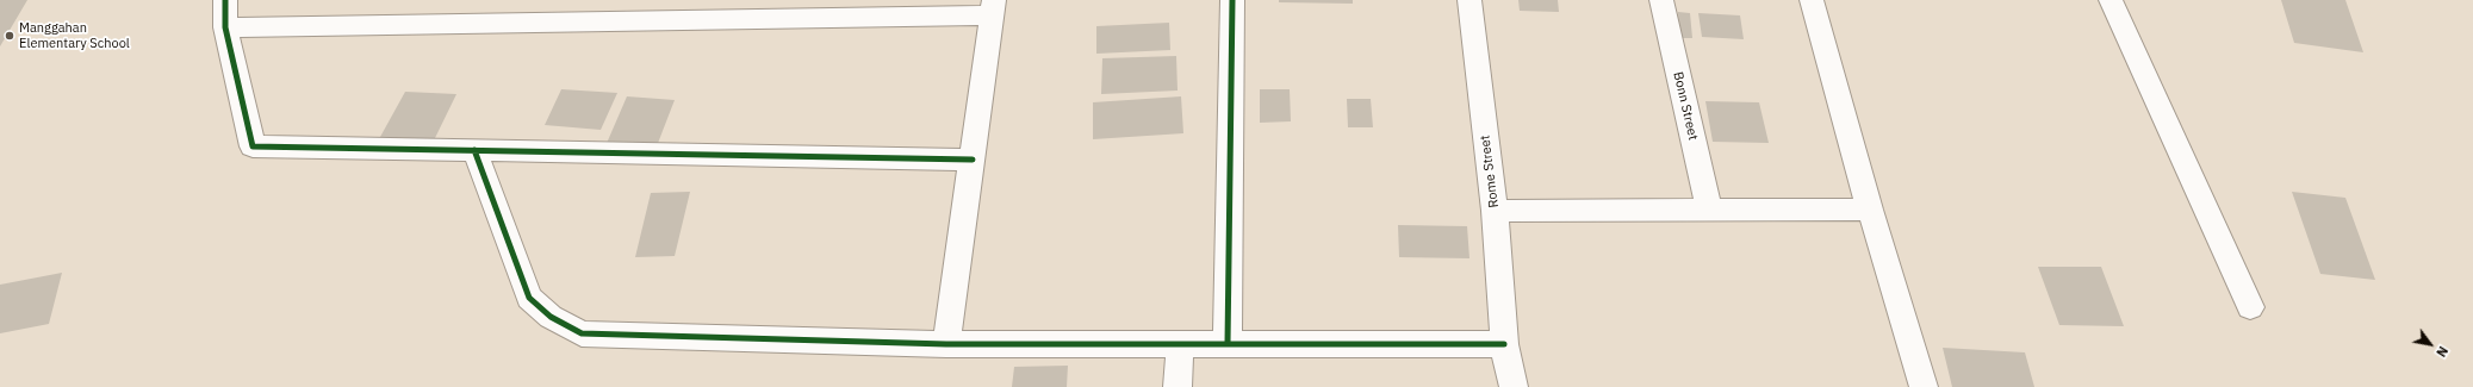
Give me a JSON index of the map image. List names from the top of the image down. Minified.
{"streets":{"street":["Bonn Street","Rome Street"]},"places":["Manggahan Elementary School"],"north":"bottom right"}
